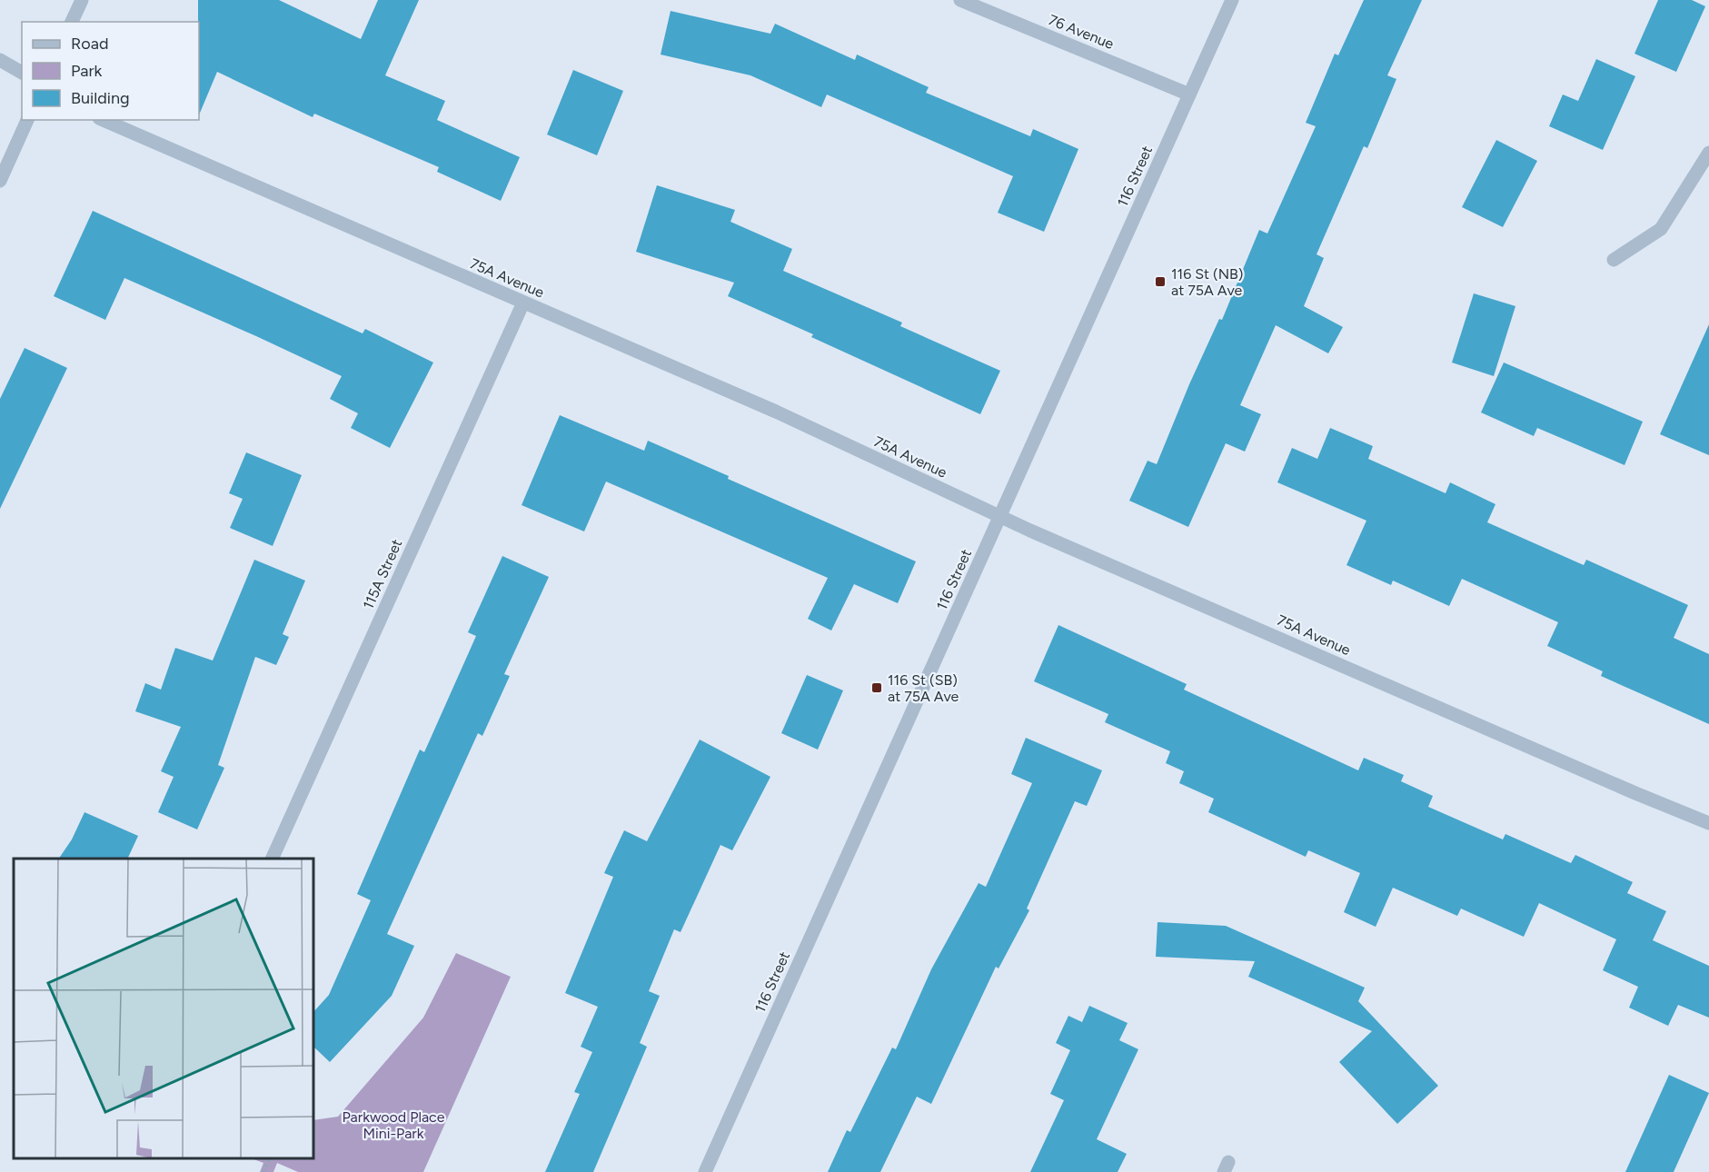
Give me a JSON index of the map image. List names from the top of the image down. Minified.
{"streets":{"street":["76 Avenue","116 Street","75A Avenue","115A Street"]},"crossings":[["76 Avenue","116 Street"],["116 Street","75A Avenue"],["75A Avenue","115A Street"]],"parks":["Parkwood Place Mini-Park"],"places":{"transit":["116 St (NB) at 75A Ave","116 St (SB) at 75A Ave"]},"legend":["Road","Park","Building"]}
